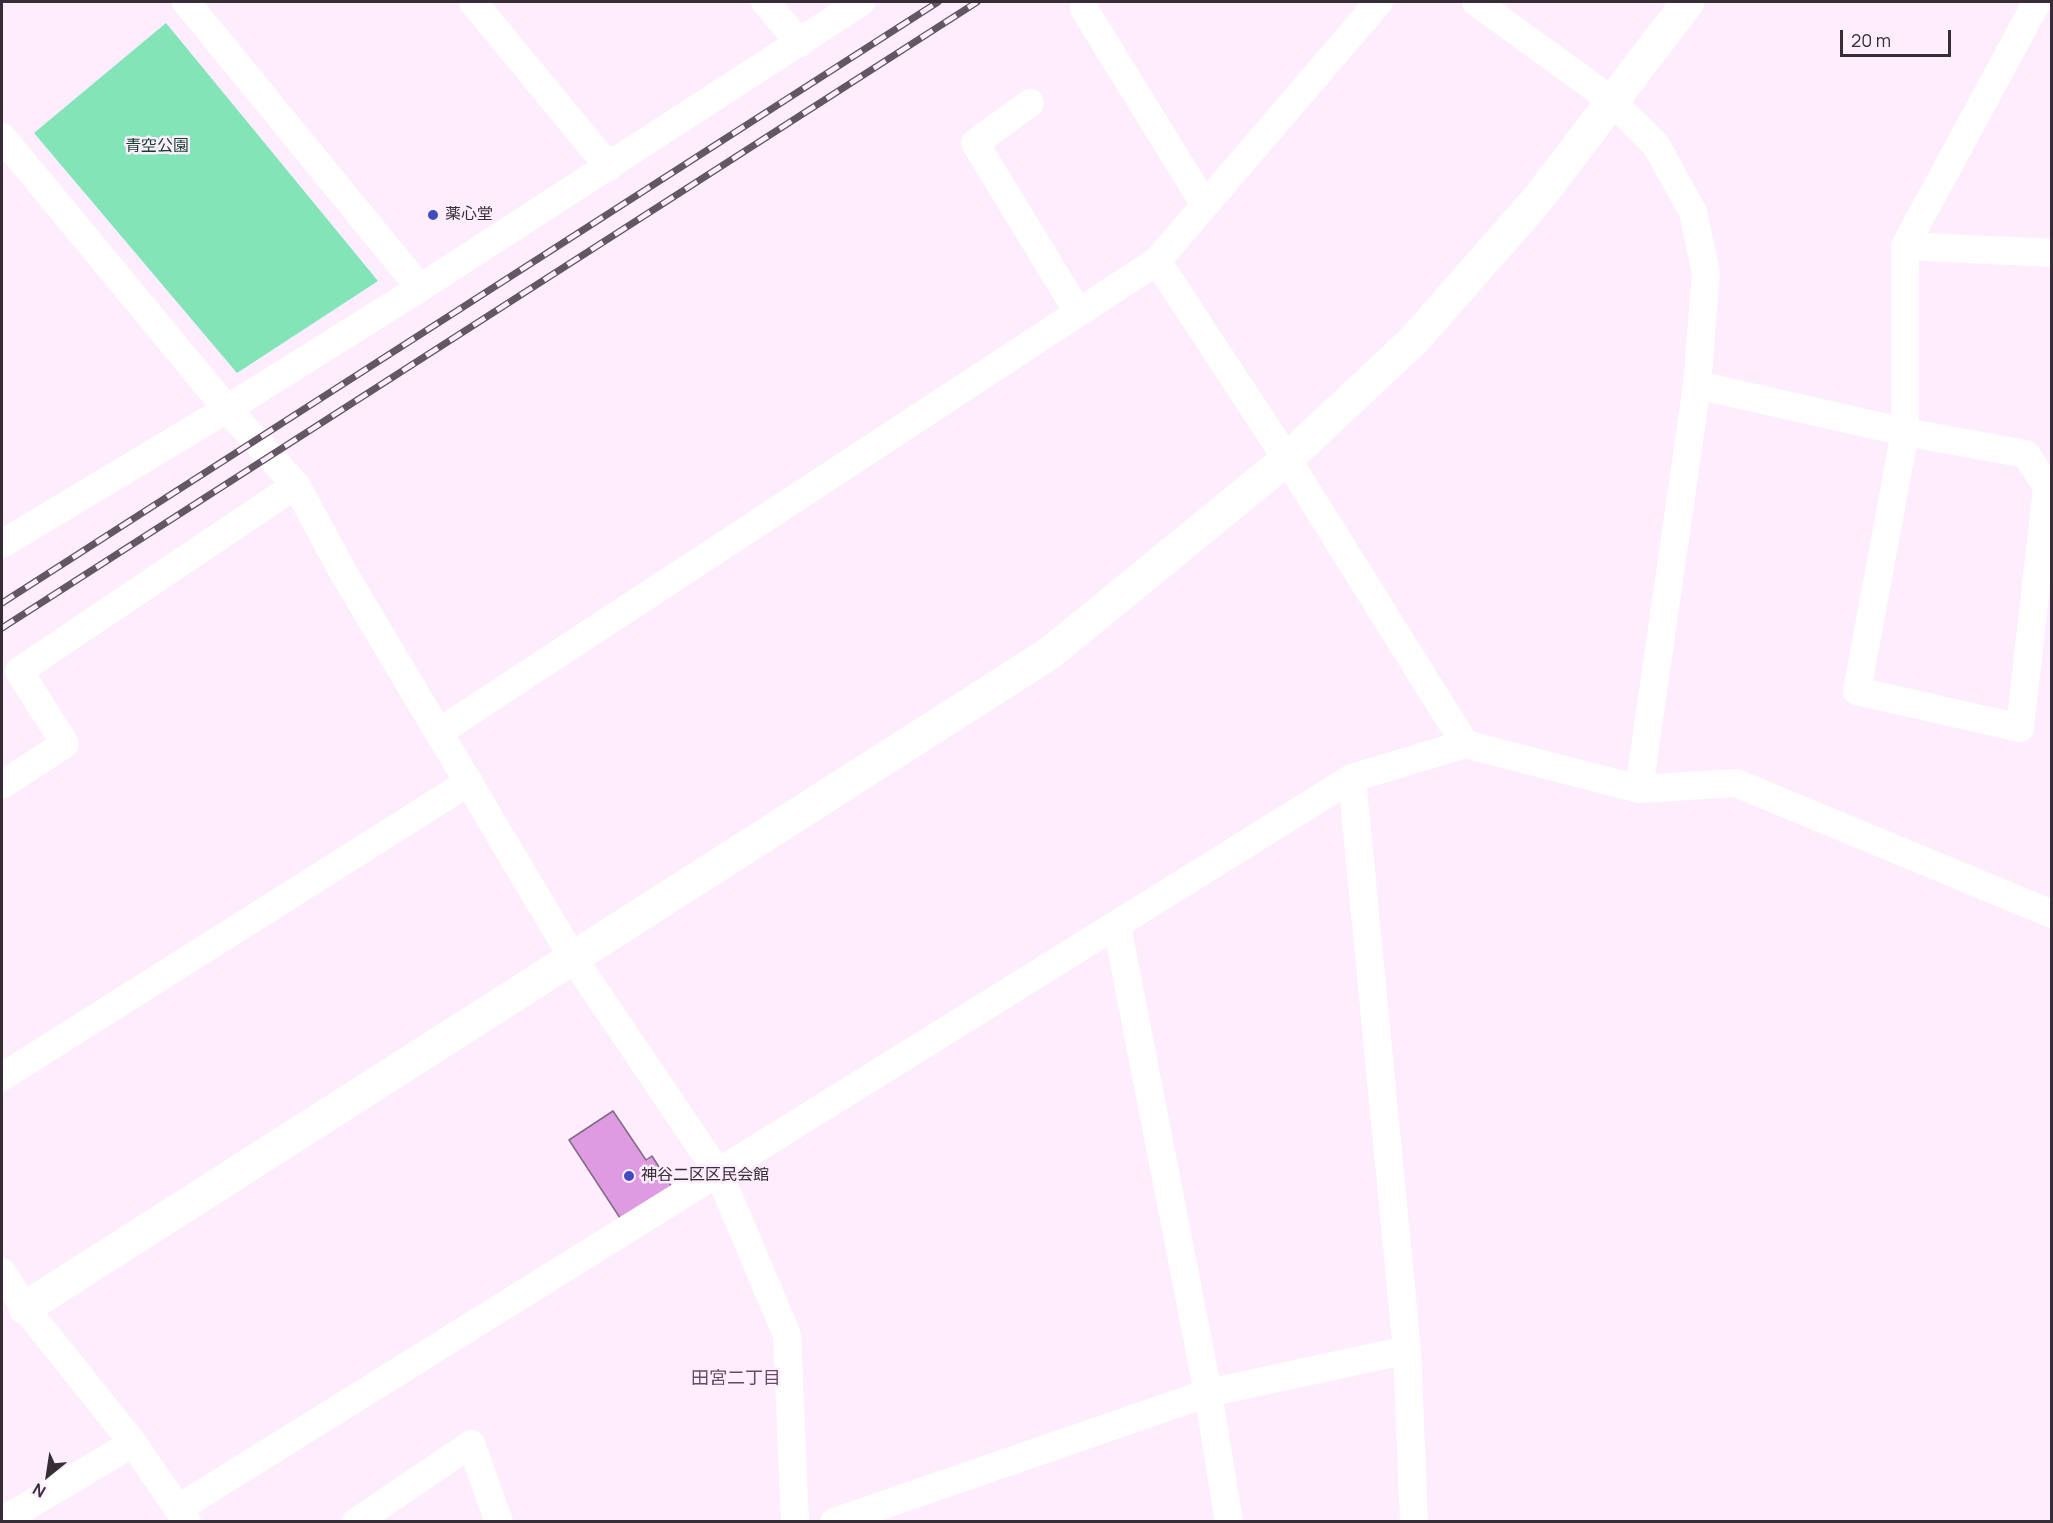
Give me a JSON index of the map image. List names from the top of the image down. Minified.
{"districts":["田宮二丁目"],"parks":["青空公園"],"places":["薬心堂","神谷二区区民会館"],"scale_bar":"20 m","north":"bottom left"}
